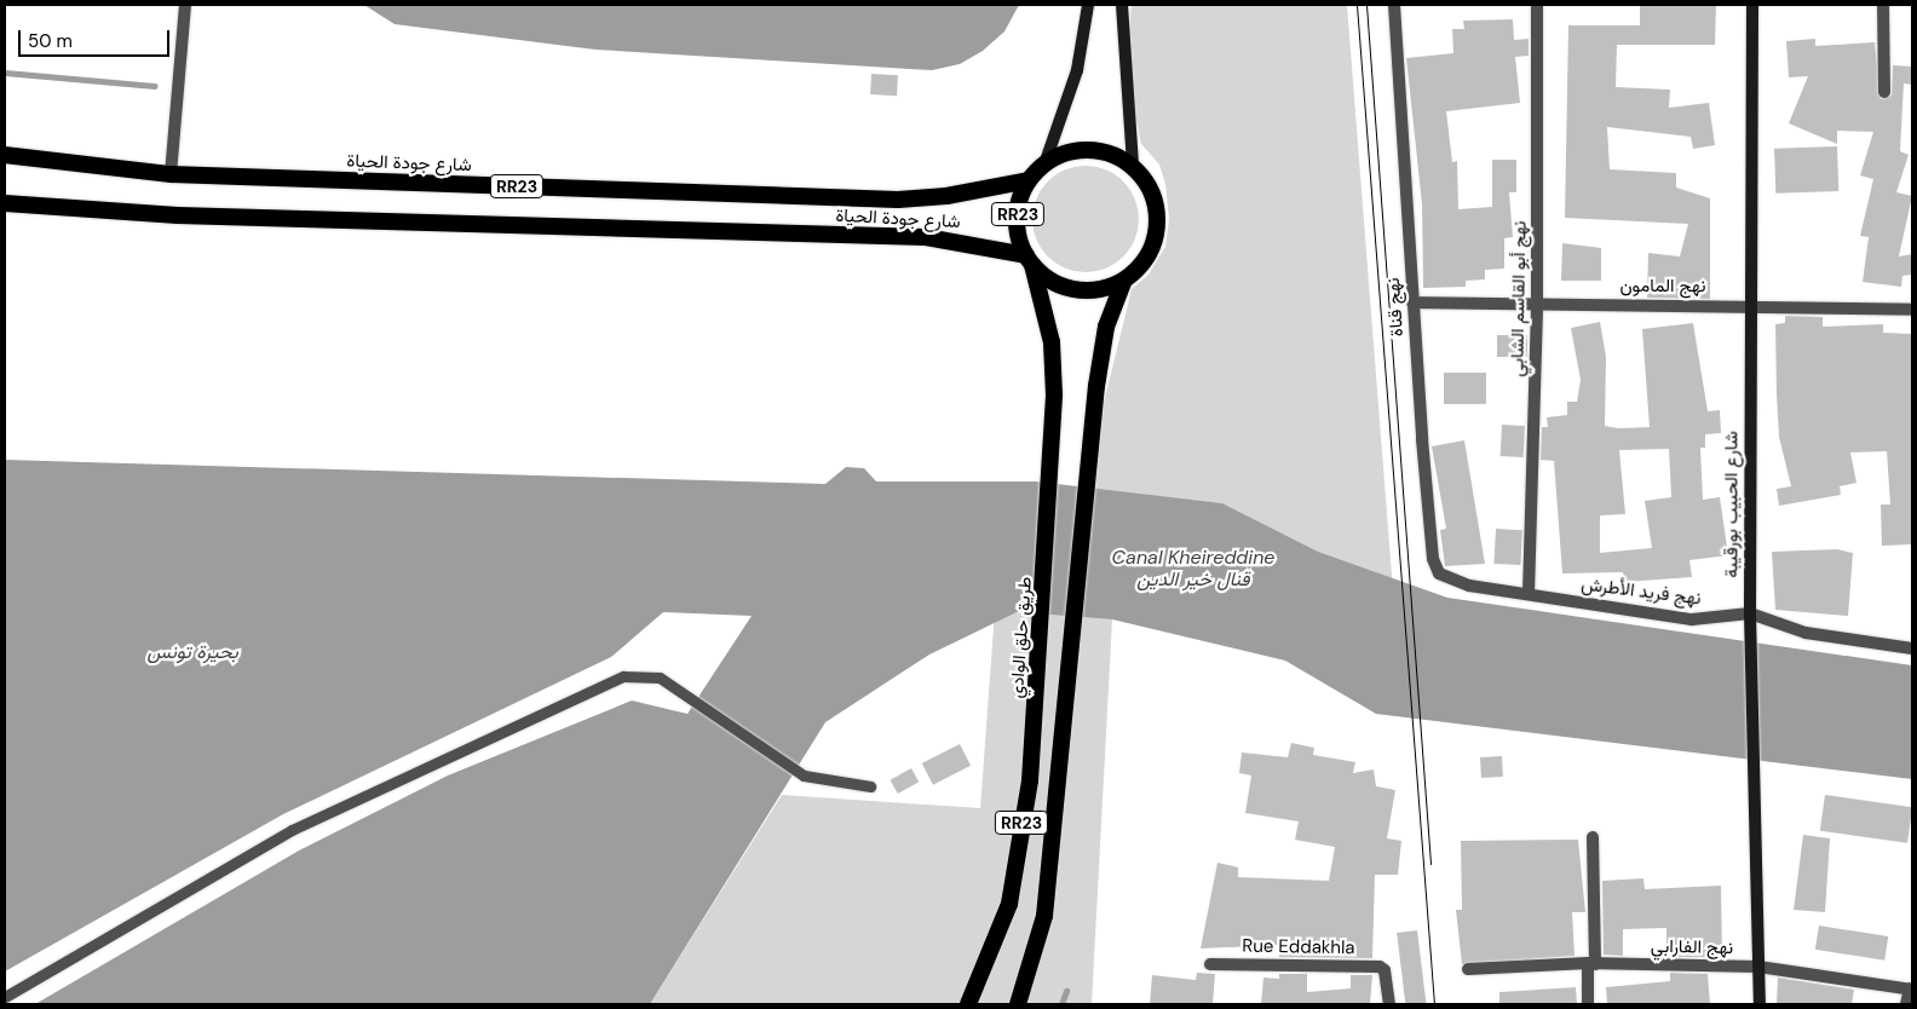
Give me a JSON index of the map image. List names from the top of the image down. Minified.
{"streets":{"highway":["شارع جودة الحياة","RR23","طريق حلق الوادي"],"main road":["شارع الحبيب بورقيبة"],"street":["نهج المامون","نهج أبو القاسم الشابي","نهج قناة","نهج فريد الأطرش","Rue Eddakhla","نهج الفارابي"]},"crossings":[["شارع جودة الحياة","RR23"],["شارع جودة الحياة","طريق حلق الوادي"],["RR23","طريق حلق الوادي"],["نهج المامون","نهج أبو القاسم الشابي"],["نهج المامون","نهج قناة"],["نهج المامون","شارع الحبيب بورقيبة"],["نهج أبو القاسم الشابي","نهج فريد الأطرش"],["نهج قناة","نهج فريد الأطرش"],["شارع الحبيب بورقيبة","نهج فريد الأطرش"],["شارع الحبيب بورقيبة","نهج الفارابي"]],"water":["Canal Kheireddine قنال خير الدين","بحيرة تونس"],"scale_bar":"50 m"}
